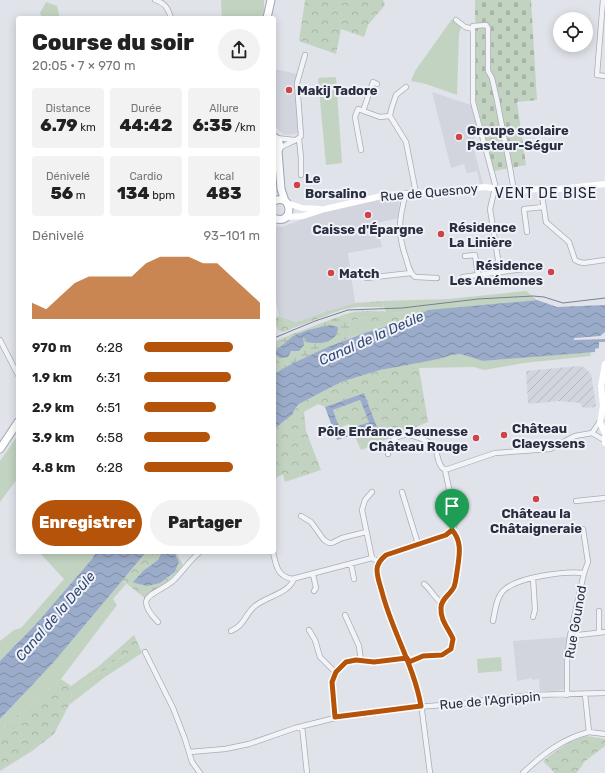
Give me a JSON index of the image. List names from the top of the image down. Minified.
{"streets":{"street":["Rue de Quesnoy","Rue Gounod","Rue de l'Agrippin"]},"crossings":[["Rue Gounod","Rue de l'Agrippin"]],"districts":["VENT DE BISE"],"water":["Canal de la Deûle"],"places":["Makij Tadore","Groupe scolaire Pasteur-Ségur","Le Borsalino","Caisse d'Épargne","Résidence La Linière","Résidence Les Anémones","Match","Château Claeyssens","Pôle Enfance Jeunesse Château Rouge","Château la Châtaigneraie"],"page":{"heading":["Course du soir","20:05 · 7 × 970 m"],"stats":[["Distance","6.79 km"],["Durée","44:42"],["Allure","6:35 /km"],["Dénivelé","56 m"],["Cardio","134 bpm"],["kcal","483"]],"chart":["Dénivelé","93–101 m"],"list":[{"name":"970 m","note":"6:28"},{"name":"1.9 km","note":"6:31"},{"name":"2.9 km","note":"6:51"},{"name":"3.9 km","note":"6:58"},{"name":"4.8 km","note":"6:28"}],"buttons":["Enregistrer","Partager"]}}
